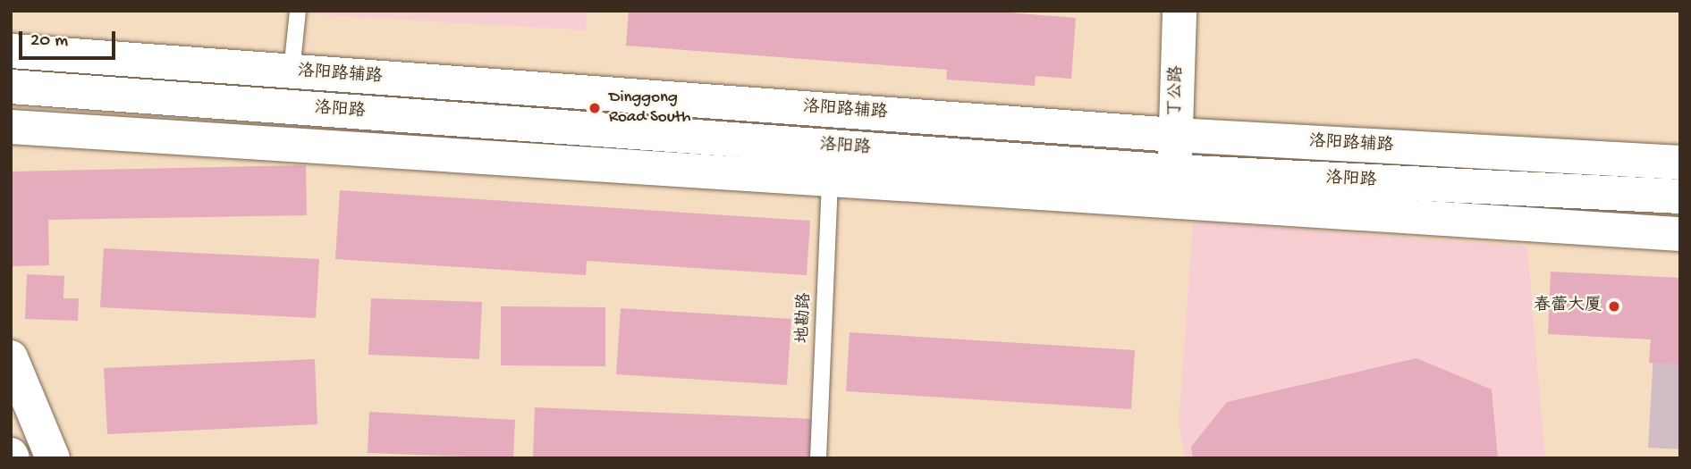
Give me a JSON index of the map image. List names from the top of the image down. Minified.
{"streets":{"street":["洛阳路辅路","丁公路","洛阳路"],"lane":["地勘路"]},"crossings":[["洛阳路辅路","丁公路"],["丁公路","洛阳路"]],"places":["Dinggong Road South","春蕾大厦"],"scale_bar":"20 m"}
